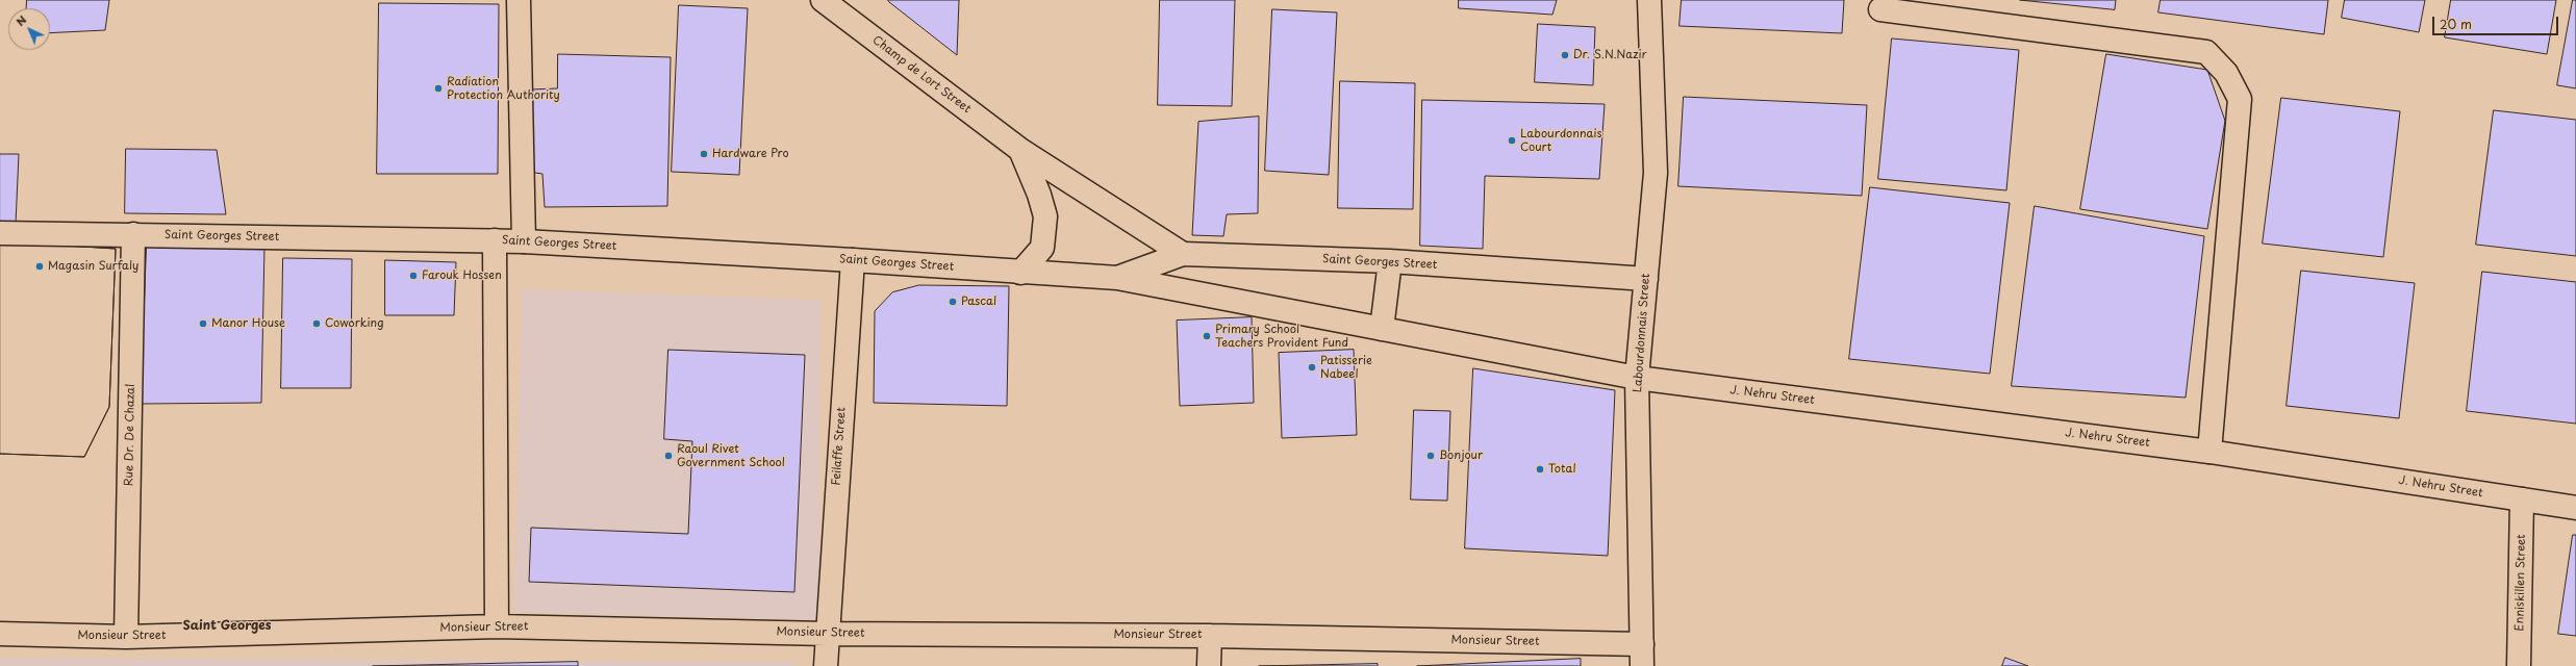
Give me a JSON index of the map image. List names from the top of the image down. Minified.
{"streets":{"street":["Champ de Lort Street","Saint Georges Street","Labourdonnais Street","J. Nehru Street","Rue Dr. De Chazal","Feilaffe Street","Enniskillen Street","Monsieur Street"]},"crossings":[["Champ de Lort Street","Saint Georges Street"],["Saint Georges Street","Labourdonnais Street"],["Saint Georges Street","J. Nehru Street"],["Saint Georges Street","Rue Dr. De Chazal"],["Saint Georges Street","Feilaffe Street"],["Labourdonnais Street","J. Nehru Street"],["Labourdonnais Street","Monsieur Street"],["J. Nehru Street","Enniskillen Street"],["Rue Dr. De Chazal","Monsieur Street"],["Feilaffe Street","Monsieur Street"]],"districts":["Saint Georges"],"places":["Dr. S.N.Nazir","Radiation Protection Authority","Labourdonnais Court","Hardware Pro","Magasin Surfaly","Farouk Hossen","Pascal","Manor House","Coworking","Primary School Teachers Provident Fund","Patisserie Nabeel","Raoul Rivet Government School","Bonjour","Total"],"scale_bar":"20 m","north":"top left"}
